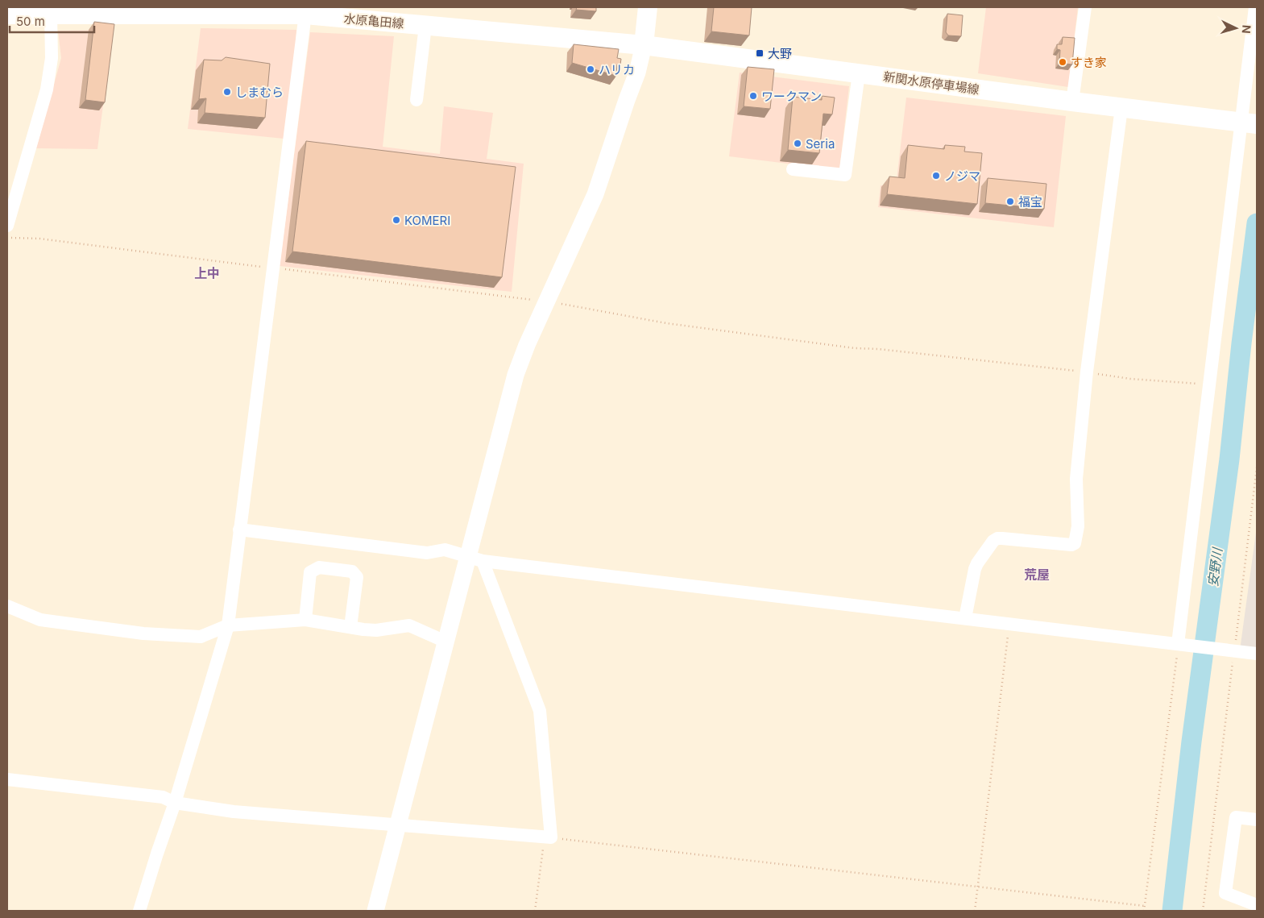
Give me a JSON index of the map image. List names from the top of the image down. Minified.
{"streets":{"main road":["水原亀田線","新関水原停車場線"]},"crossings":[["水原亀田線","新関水原停車場線"]],"districts":["上中","荒屋"],"water":["安野川"],"places":{"transit":["大野"],"other":["すき家","ハリカ","しまむら","ワークマン","Seria","ノジマ","福宝","KOMERI"]},"scale_bar":"50 m","north":"right"}
